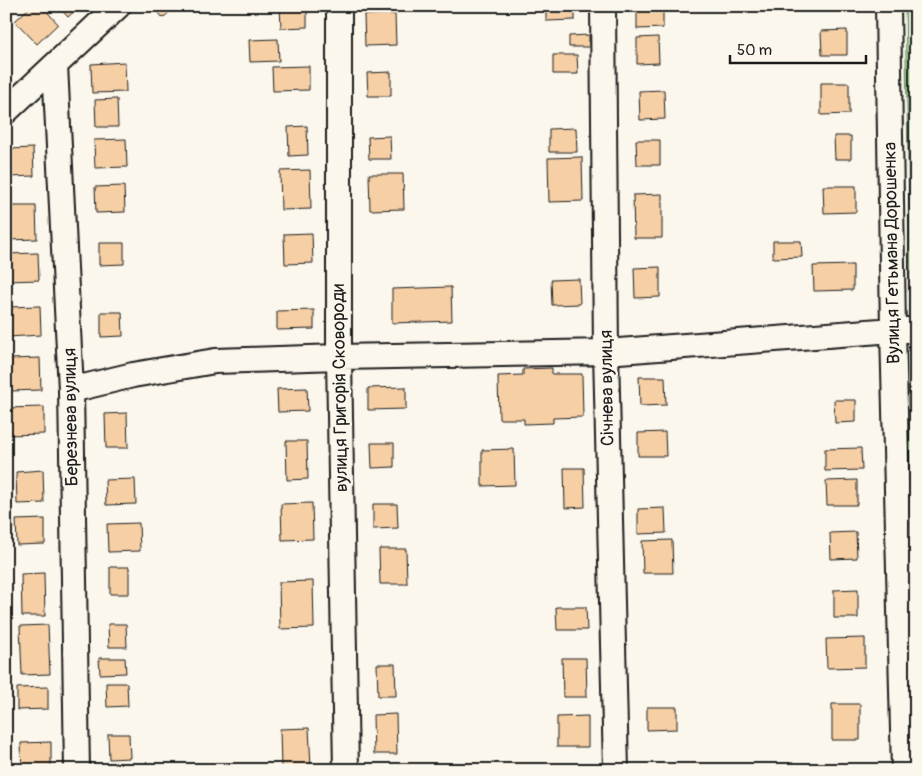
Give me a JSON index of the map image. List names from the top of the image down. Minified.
{"streets":{"street":["Вулиця Гетьмана Дорошенка","вулиця Григорія Сковороди","Січнева вулиця","Березнева вулиця"]},"scale_bar":"50 m"}
